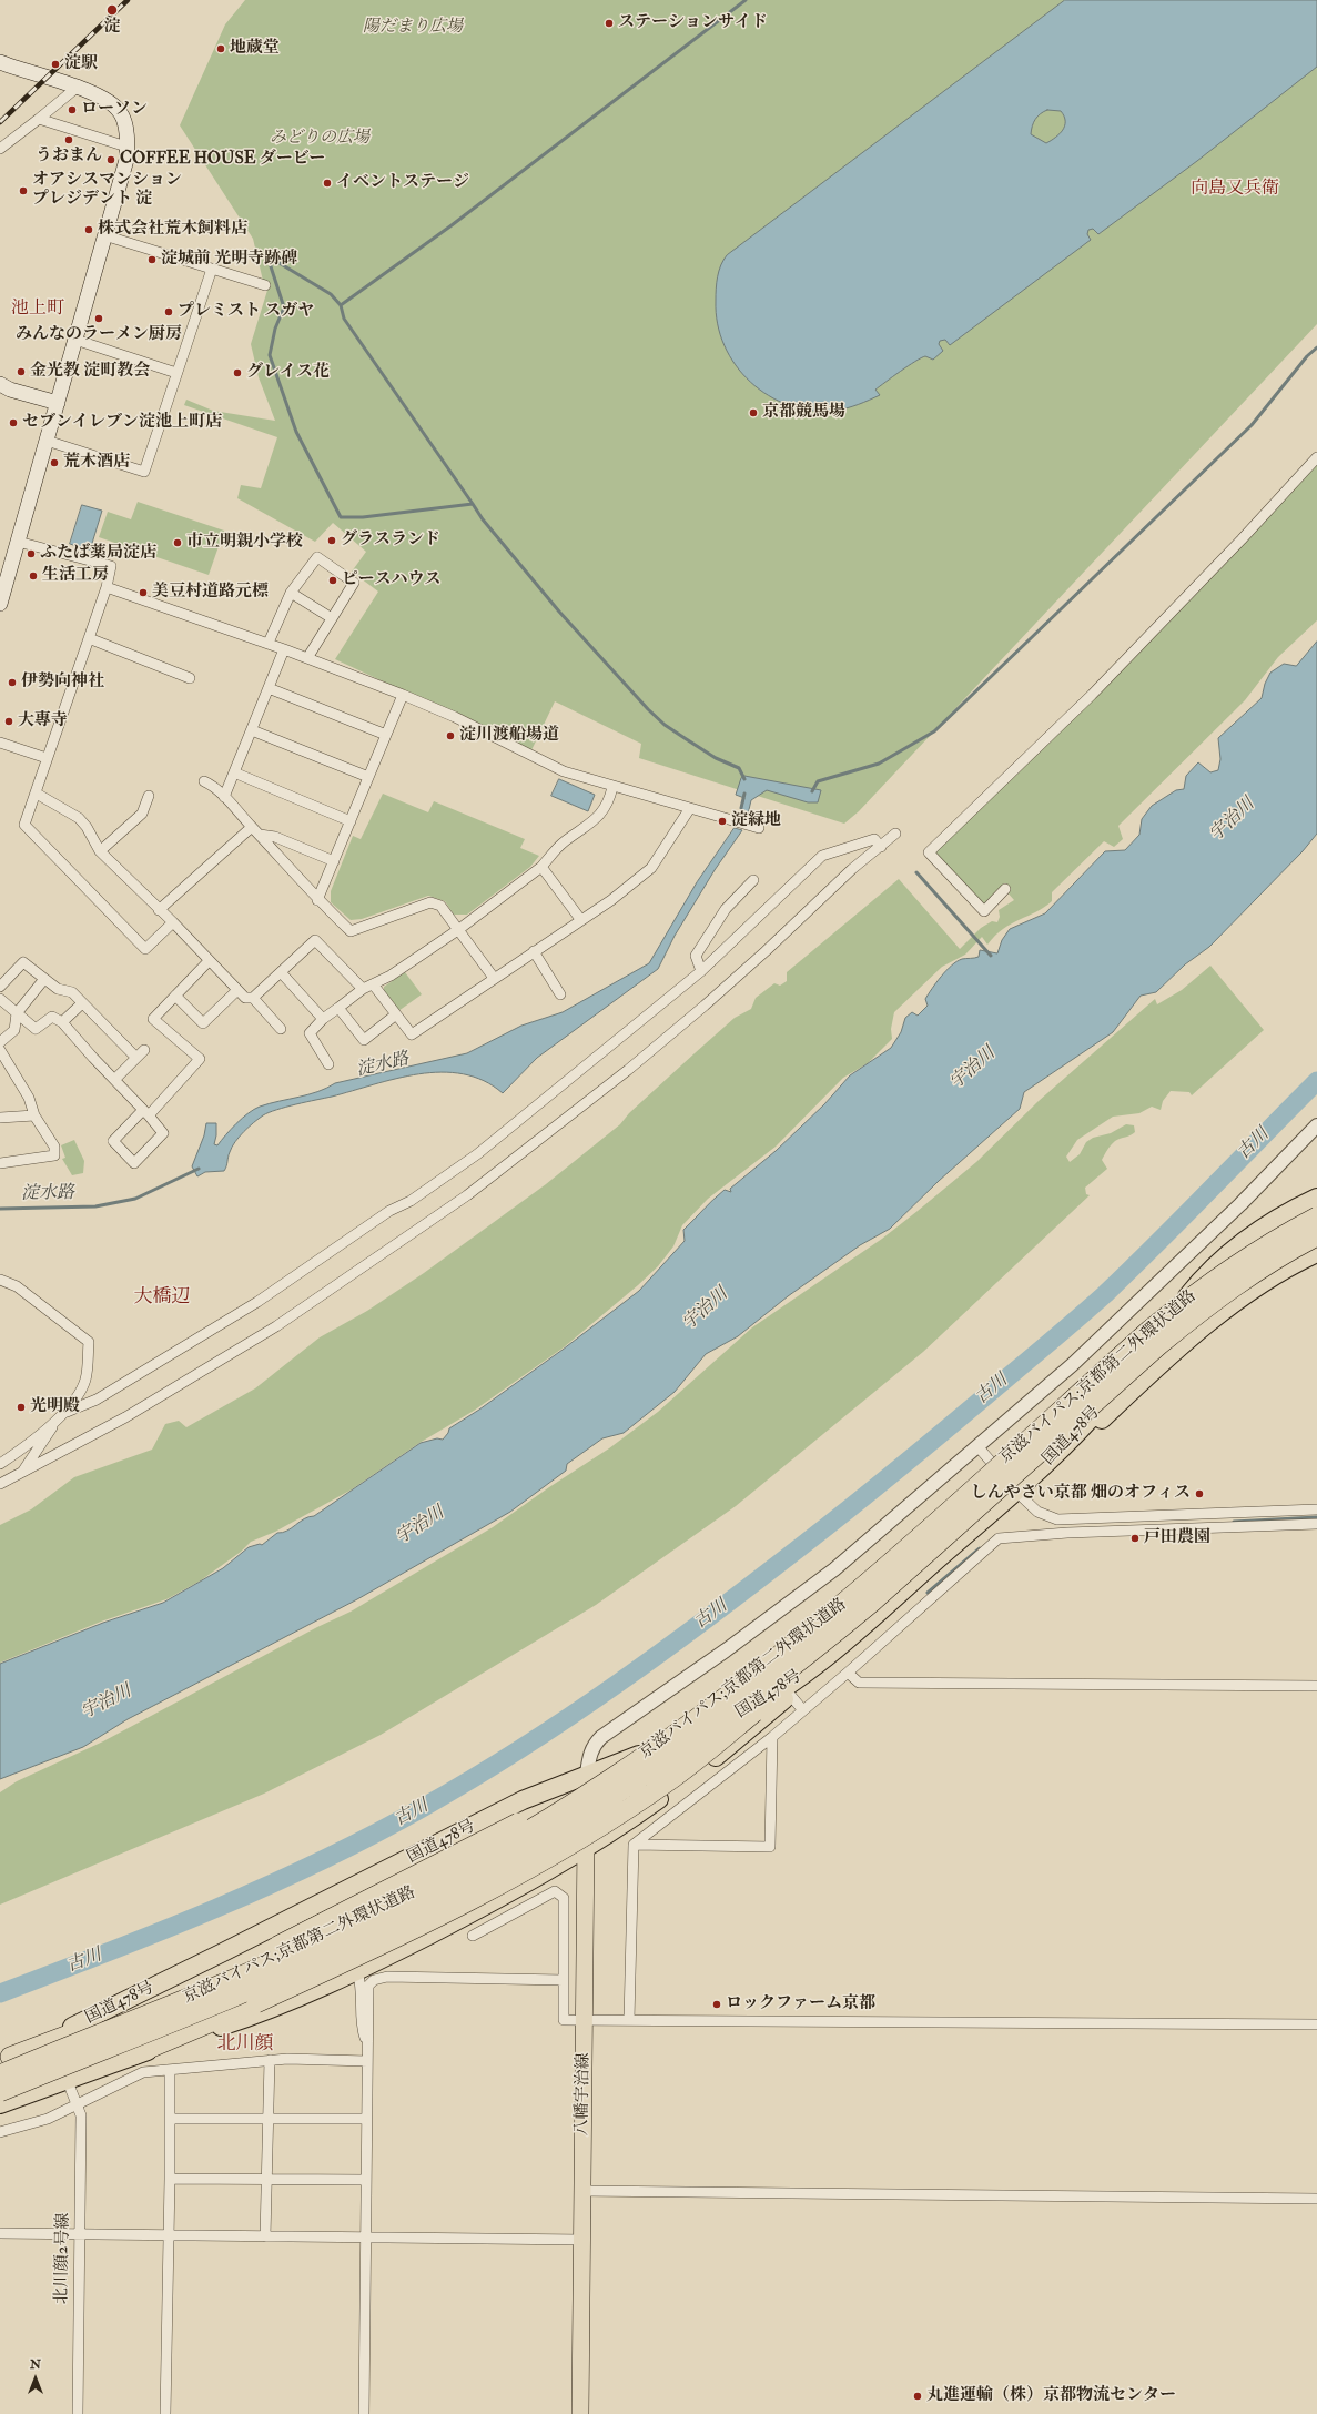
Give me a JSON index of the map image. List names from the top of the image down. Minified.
{"streets":{"highway":["京滋バイパス;京都第二外環状道路","国道478号"],"main road":["八幡宇治線"],"street":["北川顔2号線"]},"crossings":[["国道478号","八幡宇治線"],["国道478号","北川顔2号線"]],"districts":["向島又兵衛","池上町","大橋辺","北川顔"],"water":["宇治川","淀水路","古川"],"parks":["陽だまり広場","みどりの広場"],"places":["淀","ステーションサイド","地蔵堂","淀駅","ローソン","うおまん","COFFEE HOUSE ダービー","イベントステージ","オアシスマンション プレジデント 淀","株式会社荒木飼料店","淀城前 光明寺跡碑","プレミスト スガヤ","みんなのラーメン厨房","金光教 淀町教会","グレイス花","京都競馬場","セブンイレブン淀池上町店","荒木酒店","グラスランド","市立明親小学校","ふたば薬局淀店","生活工房","ピースハウス","美豆村道路元標","伊勢向神社","大專寺","淀川渡船場道","淀緑地","光明殿","しんやさい京都 畑のオフィス","戸田農園","ロックファーム京都","丸進運輸（株）京都物流センター"],"north":"top"}
